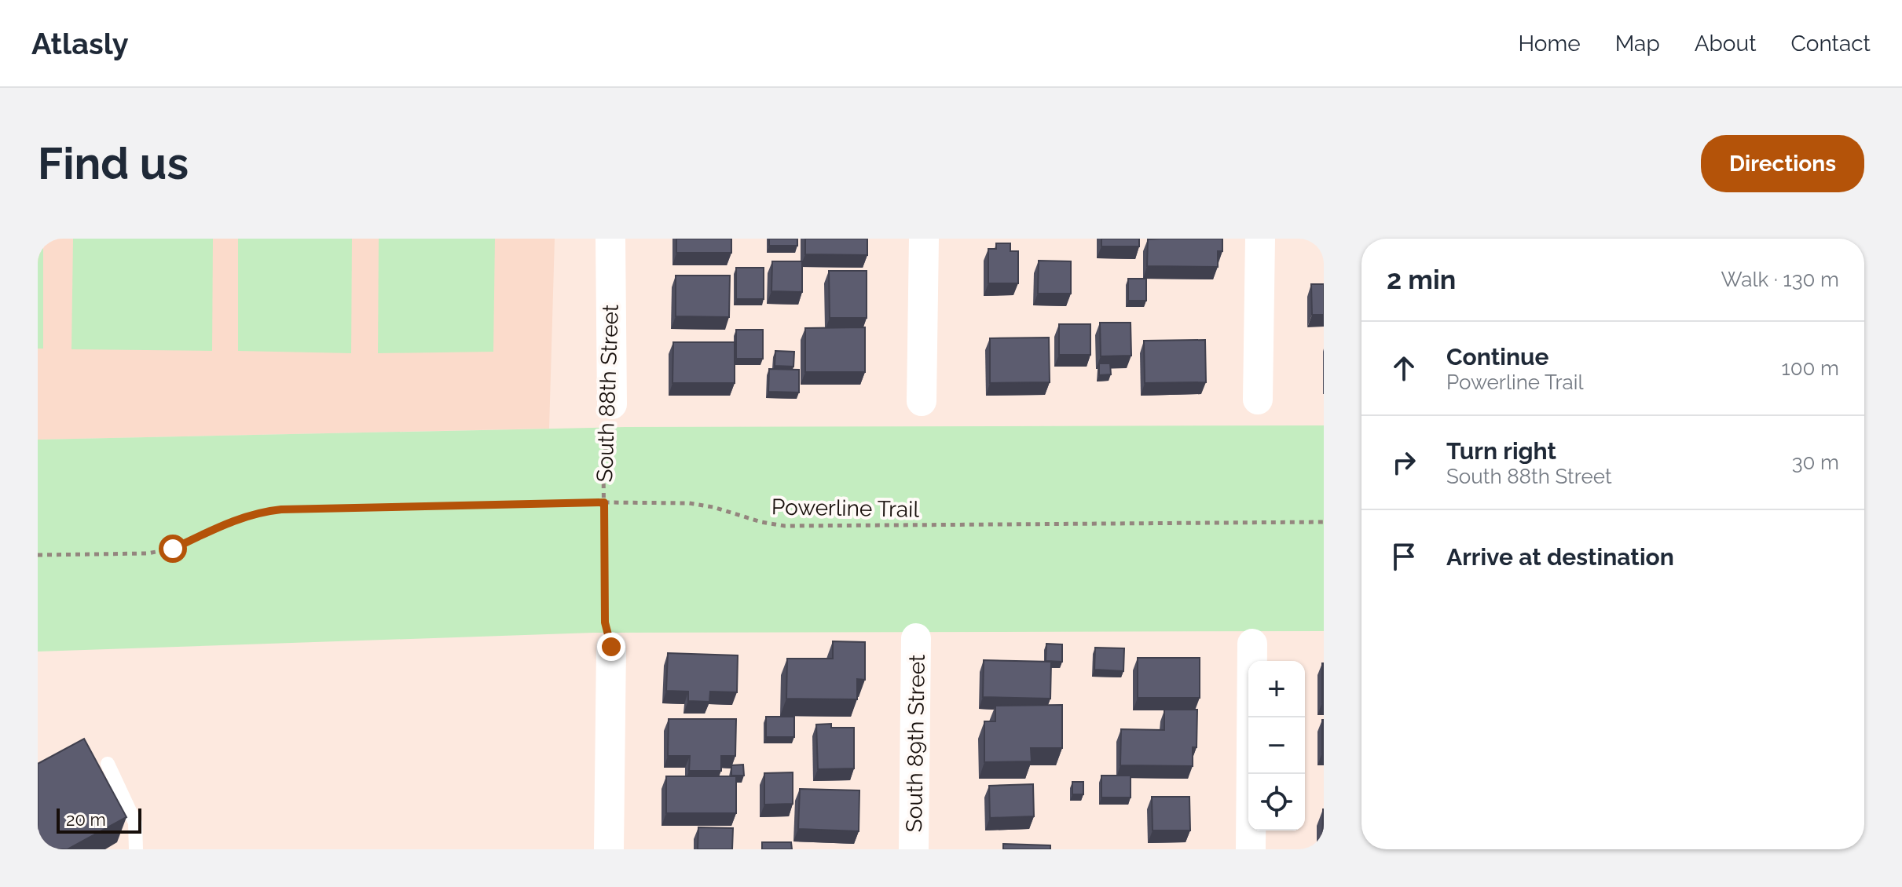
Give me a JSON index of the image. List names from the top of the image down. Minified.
{"streets":{"street":["South 88th Street","South 89th Street"],"path":["Powerline Trail"]},"crossings":[["South 88th Street","Powerline Trail"]],"scale_bar":"20 m","page":{"header":"Atlasly","nav":["Home","Map","About","Contact"],"buttons":"Directions","title":"Find us","heading":["2 min","Walk · 130 m"],"list":[["Continue","Powerline Trail","100 m"],["Turn right","South 88th Street","30 m"],"Arrive at destination"],"map_buttons":["+","−"],"scale":"20 m"}}
